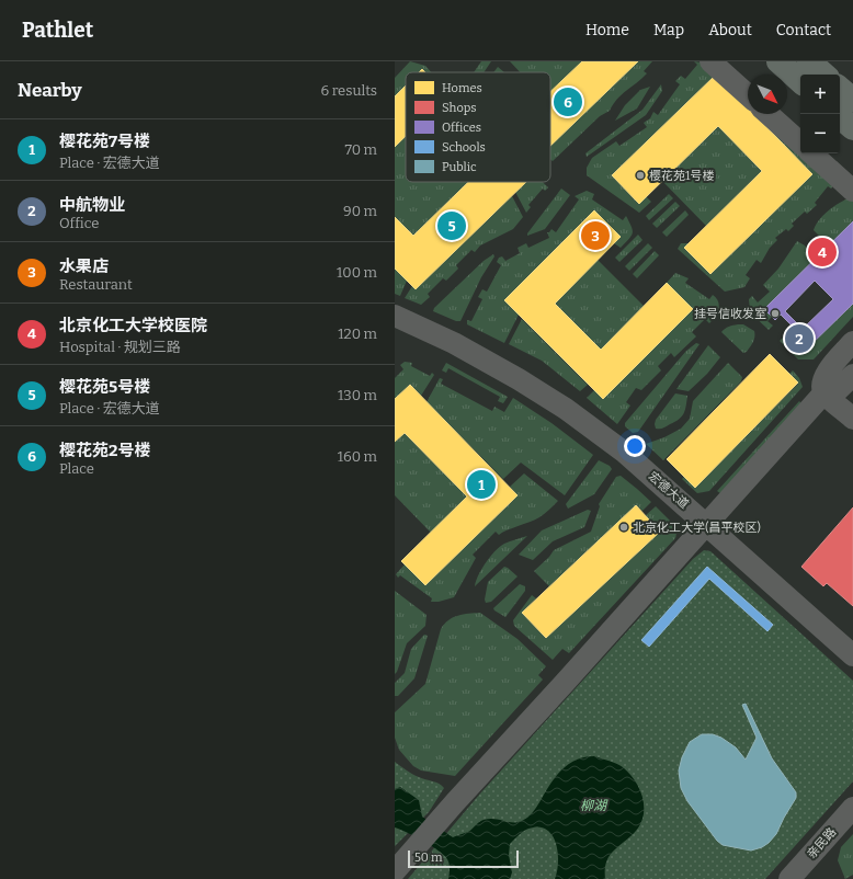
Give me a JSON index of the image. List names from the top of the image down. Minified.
{"streets":{"street":["宏德大道","亲民路"]},"water":["柳湖"],"places":["樱花苑1号楼","挂号信收发室","北京化工大学(昌平校区)"],"legend":["Homes","Shops","Offices","Schools","Public"],"scale_bar":"50 m","north":"bottom right","page":{"header":"Pathlet","nav":["Home","Map","About","Contact"],"heading":["Nearby","6 results"],"map_buttons":["+","−"],"pins":["6","5","3","4","2","1"],"list":[{"mark":"1","name":"樱花苑7号楼","note":"Place · 宏德大道","value":"70 m"},{"mark":"2","name":"中航物业","note":"Office","value":"90 m"},{"mark":"3","name":"水果店","note":"Restaurant","value":"100 m"},{"mark":"4","name":"北京化工大学校医院","note":"Hospital · 规划三路","value":"120 m"},{"mark":"5","name":"樱花苑5号楼","note":"Place · 宏德大道","value":"130 m"},{"mark":"6","name":"樱花苑2号楼","note":"Place","value":"160 m"}],"scale":"50 m"}}
